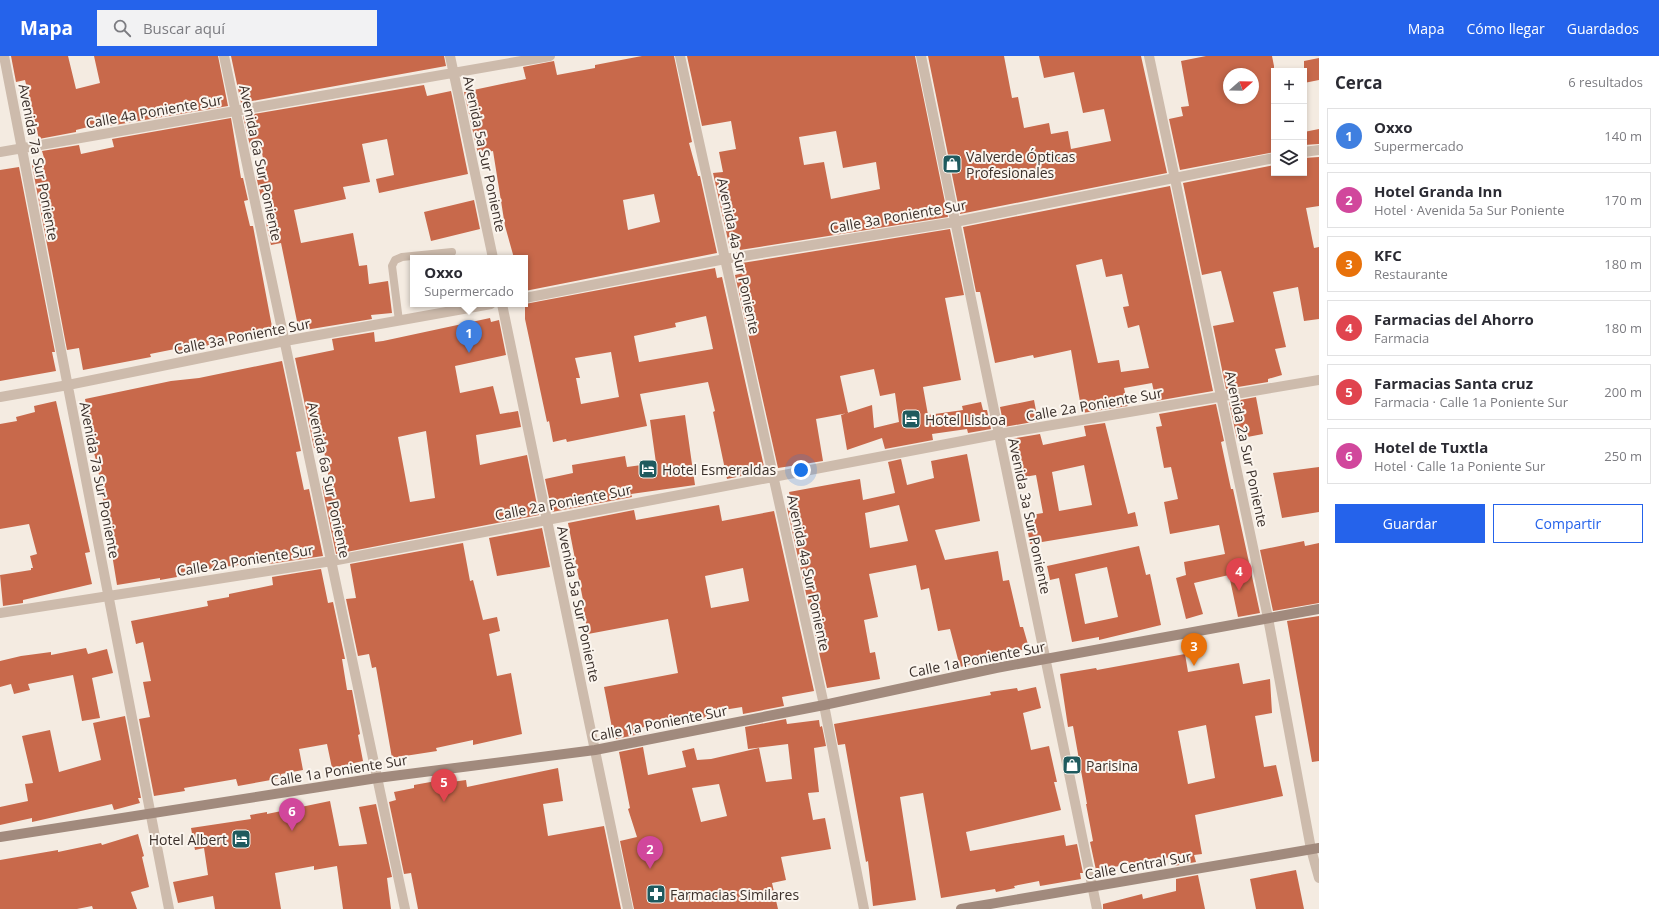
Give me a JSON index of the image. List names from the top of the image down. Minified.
{"streets":{"main road":["Calle 1a Poniente Sur","Calle Central Sur"],"street":["Calle 4a Poniente Sur","Avenida 5a Sur Poniente","Avenida 7a Sur Poniente","Avenida 6a Sur Poniente","Calle 3a Poniente Sur","Avenida 4a Sur Poniente","Calle 2a Poniente Sur","Avenida 2a Sur Poniente","Avenida 3a Sur Poniente"]},"crossings":[["Calle 4a Poniente Sur","Avenida 5a Sur Poniente"],["Calle 4a Poniente Sur","Avenida 7a Sur Poniente"],["Calle 4a Poniente Sur","Avenida 6a Sur Poniente"],["Avenida 5a Sur Poniente","Calle 2a Poniente Sur"],["Avenida 5a Sur Poniente","Calle 1a Poniente Sur"],["Avenida 7a Sur Poniente","Calle 3a Poniente Sur"],["Avenida 7a Sur Poniente","Calle 2a Poniente Sur"],["Avenida 7a Sur Poniente","Calle 1a Poniente Sur"],["Avenida 6a Sur Poniente","Calle 3a Poniente Sur"],["Avenida 6a Sur Poniente","Calle 2a Poniente Sur"],["Avenida 6a Sur Poniente","Calle 1a Poniente Sur"],["Calle 3a Poniente Sur","Avenida 4a Sur Poniente"],["Calle 3a Poniente Sur","Avenida 2a Sur Poniente"],["Calle 3a Poniente Sur","Avenida 3a Sur Poniente"],["Avenida 4a Sur Poniente","Calle 2a Poniente Sur"],["Avenida 4a Sur Poniente","Calle 1a Poniente Sur"],["Calle 2a Poniente Sur","Avenida 2a Sur Poniente"],["Calle 2a Poniente Sur","Avenida 3a Sur Poniente"],["Avenida 2a Sur Poniente","Calle 1a Poniente Sur"],["Avenida 2a Sur Poniente","Calle Central Sur"],["Avenida 3a Sur Poniente","Calle 1a Poniente Sur"],["Avenida 3a Sur Poniente","Calle Central Sur"]],"places":{"shop":["Valverde Ópticas Profesionales","Parisina"],"hotel":["Hotel Lisboa","Hotel Esmeraldas","Hotel Albert"],"pharmacy":["Farmacias Similares"]},"north":"right","page":{"header":"Mapa","search":"Buscar aquí","nav":["Mapa","Cómo llegar","Guardados"],"heading":["Cerca","6 resultados"],"map_buttons":["+","−"],"list":[{"mark":"1","name":"Oxxo","note":"Supermercado","value":"140 m"},{"mark":"2","name":"Hotel Granda Inn","note":"Hotel · Avenida 5a Sur Poniente","value":"170 m"},{"mark":"3","name":"KFC","note":"Restaurante","value":"180 m"},{"mark":"4","name":"Farmacias del Ahorro","note":"Farmacia","value":"180 m"},{"mark":"5","name":"Farmacias Santa cruz","note":"Farmacia · Calle 1a Poniente Sur","value":"200 m"},{"mark":"6","name":"Hotel de Tuxtla","note":"Hotel · Calle 1a Poniente Sur","value":"250 m"}],"popup":["Oxxo","Supermercado"],"pins":["1","4","3","5","6","2"],"buttons":["Guardar","Compartir"]}}
